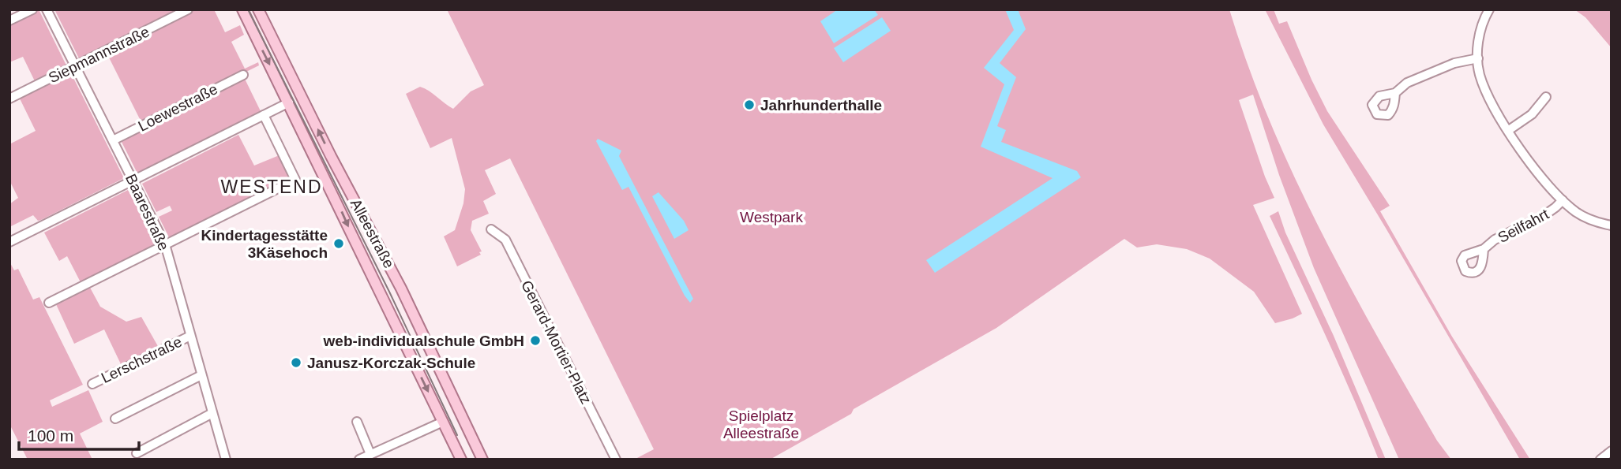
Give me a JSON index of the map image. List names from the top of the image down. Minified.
{"streets":{"main road":["Alleestraße"],"street":["Siepmannstraße","Loewestraße","Baarestraße","Seilfahrt","Gerard-Mortier-Platz","Lerschstraße"]},"crossings":[["Siepmannstraße","Baarestraße"],["Loewestraße","Baarestraße"],["Baarestraße","Lerschstraße"]],"districts":["WESTEND"],"parks":["Westpark","Spielplatz Alleestraße"],"places":["Jahrhunderthalle","Kindertagesstätte 3Käsehoch","web-individualschule GmbH","Janusz-Korczak-Schule"],"scale_bar":"100 m"}
